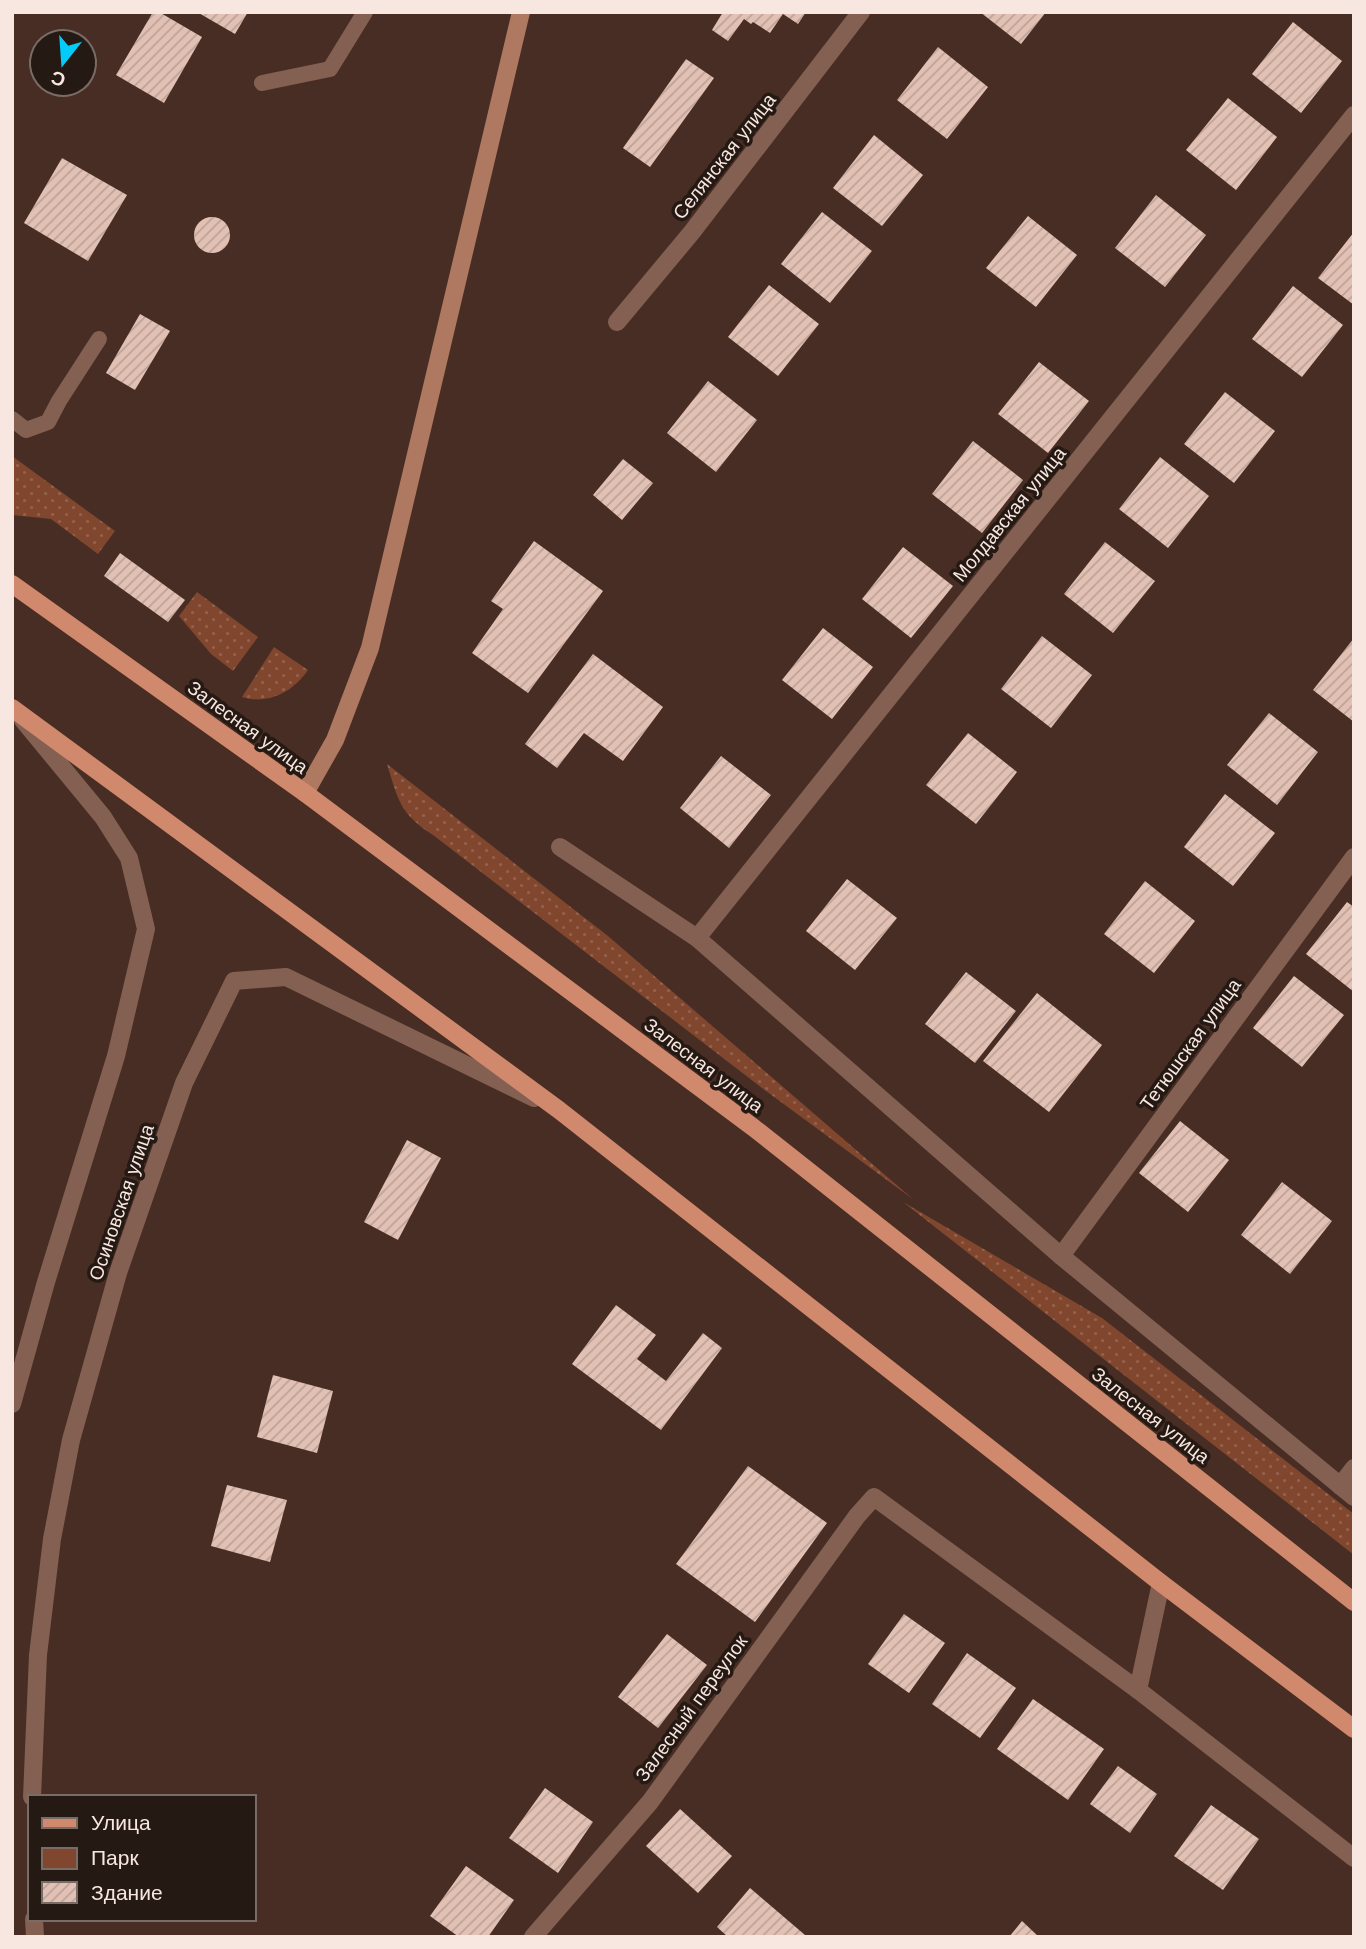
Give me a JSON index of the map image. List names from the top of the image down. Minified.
{"streets":{"main road":["Залесная улица"],"street":["Селянская улица","Молдавская улица","Тетюшская улица","Осиновская улица","Залесный переулок"]},"legend":["Улица","Парк","Здание"],"north":"bottom"}
